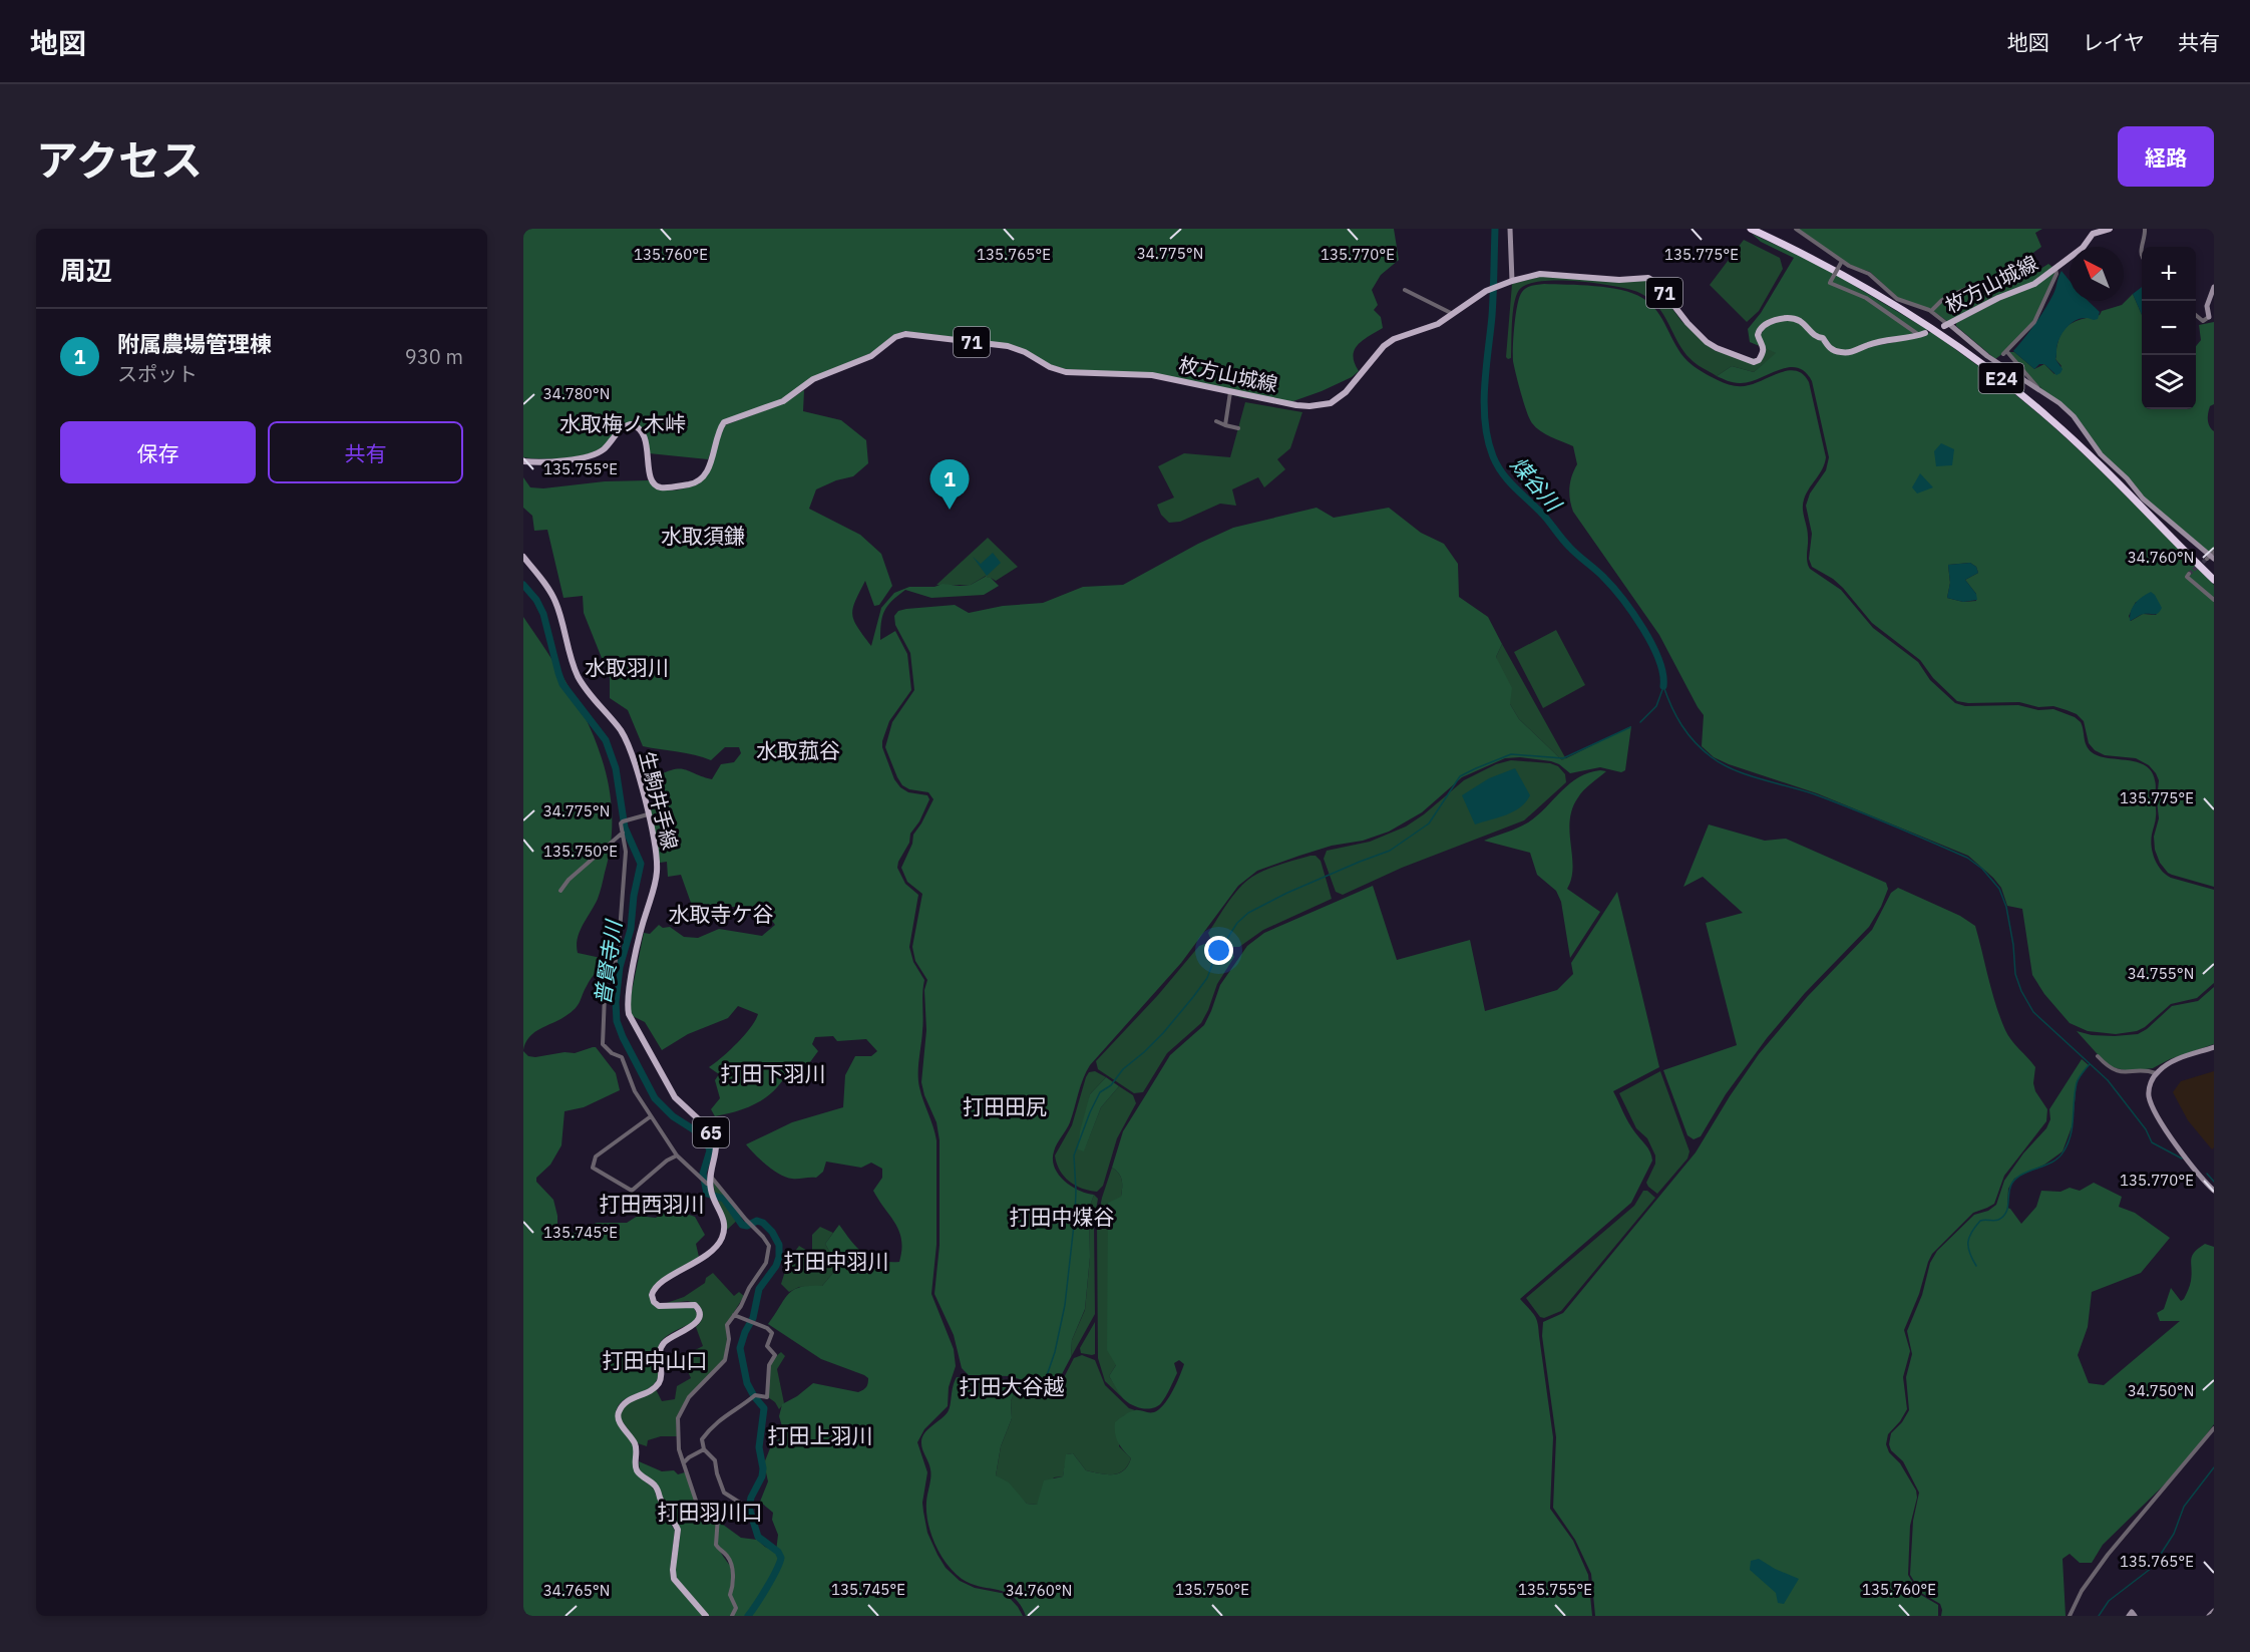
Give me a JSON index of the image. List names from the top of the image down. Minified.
{"streets":{"highway":["E24"],"main road":["枚方山城線","71","生駒井手線","65"]},"districts":["水取梅ノ木峠","水取須鎌","水取羽川","水取菰谷","水取寺ケ谷","打田下羽川","打田田尻","打田西羽川","打田中煤谷","打田中羽川","打田中山口","打田大谷越","打田上羽川","打田羽川口"],"water":["煤谷川","普賢寺川"],"north":"top left","page":{"header":"地図","nav":["地図","レイヤ","共有"],"title":"アクセス","buttons":["経路",["保存","共有"]],"heading":"周辺","map_buttons":["+","−"],"list":[{"mark":"1","name":"附属農場管理棟","note":"スポット","value":"930 m"}],"pins":"1"},"coordinates":["34.775°N","135.760°E","135.770°E","135.775°E","135.765°E","34.780°N","135.755°E","34.760°N","135.750°E","34.755°N","135.745°E","34.750°N","34.765°N"]}
